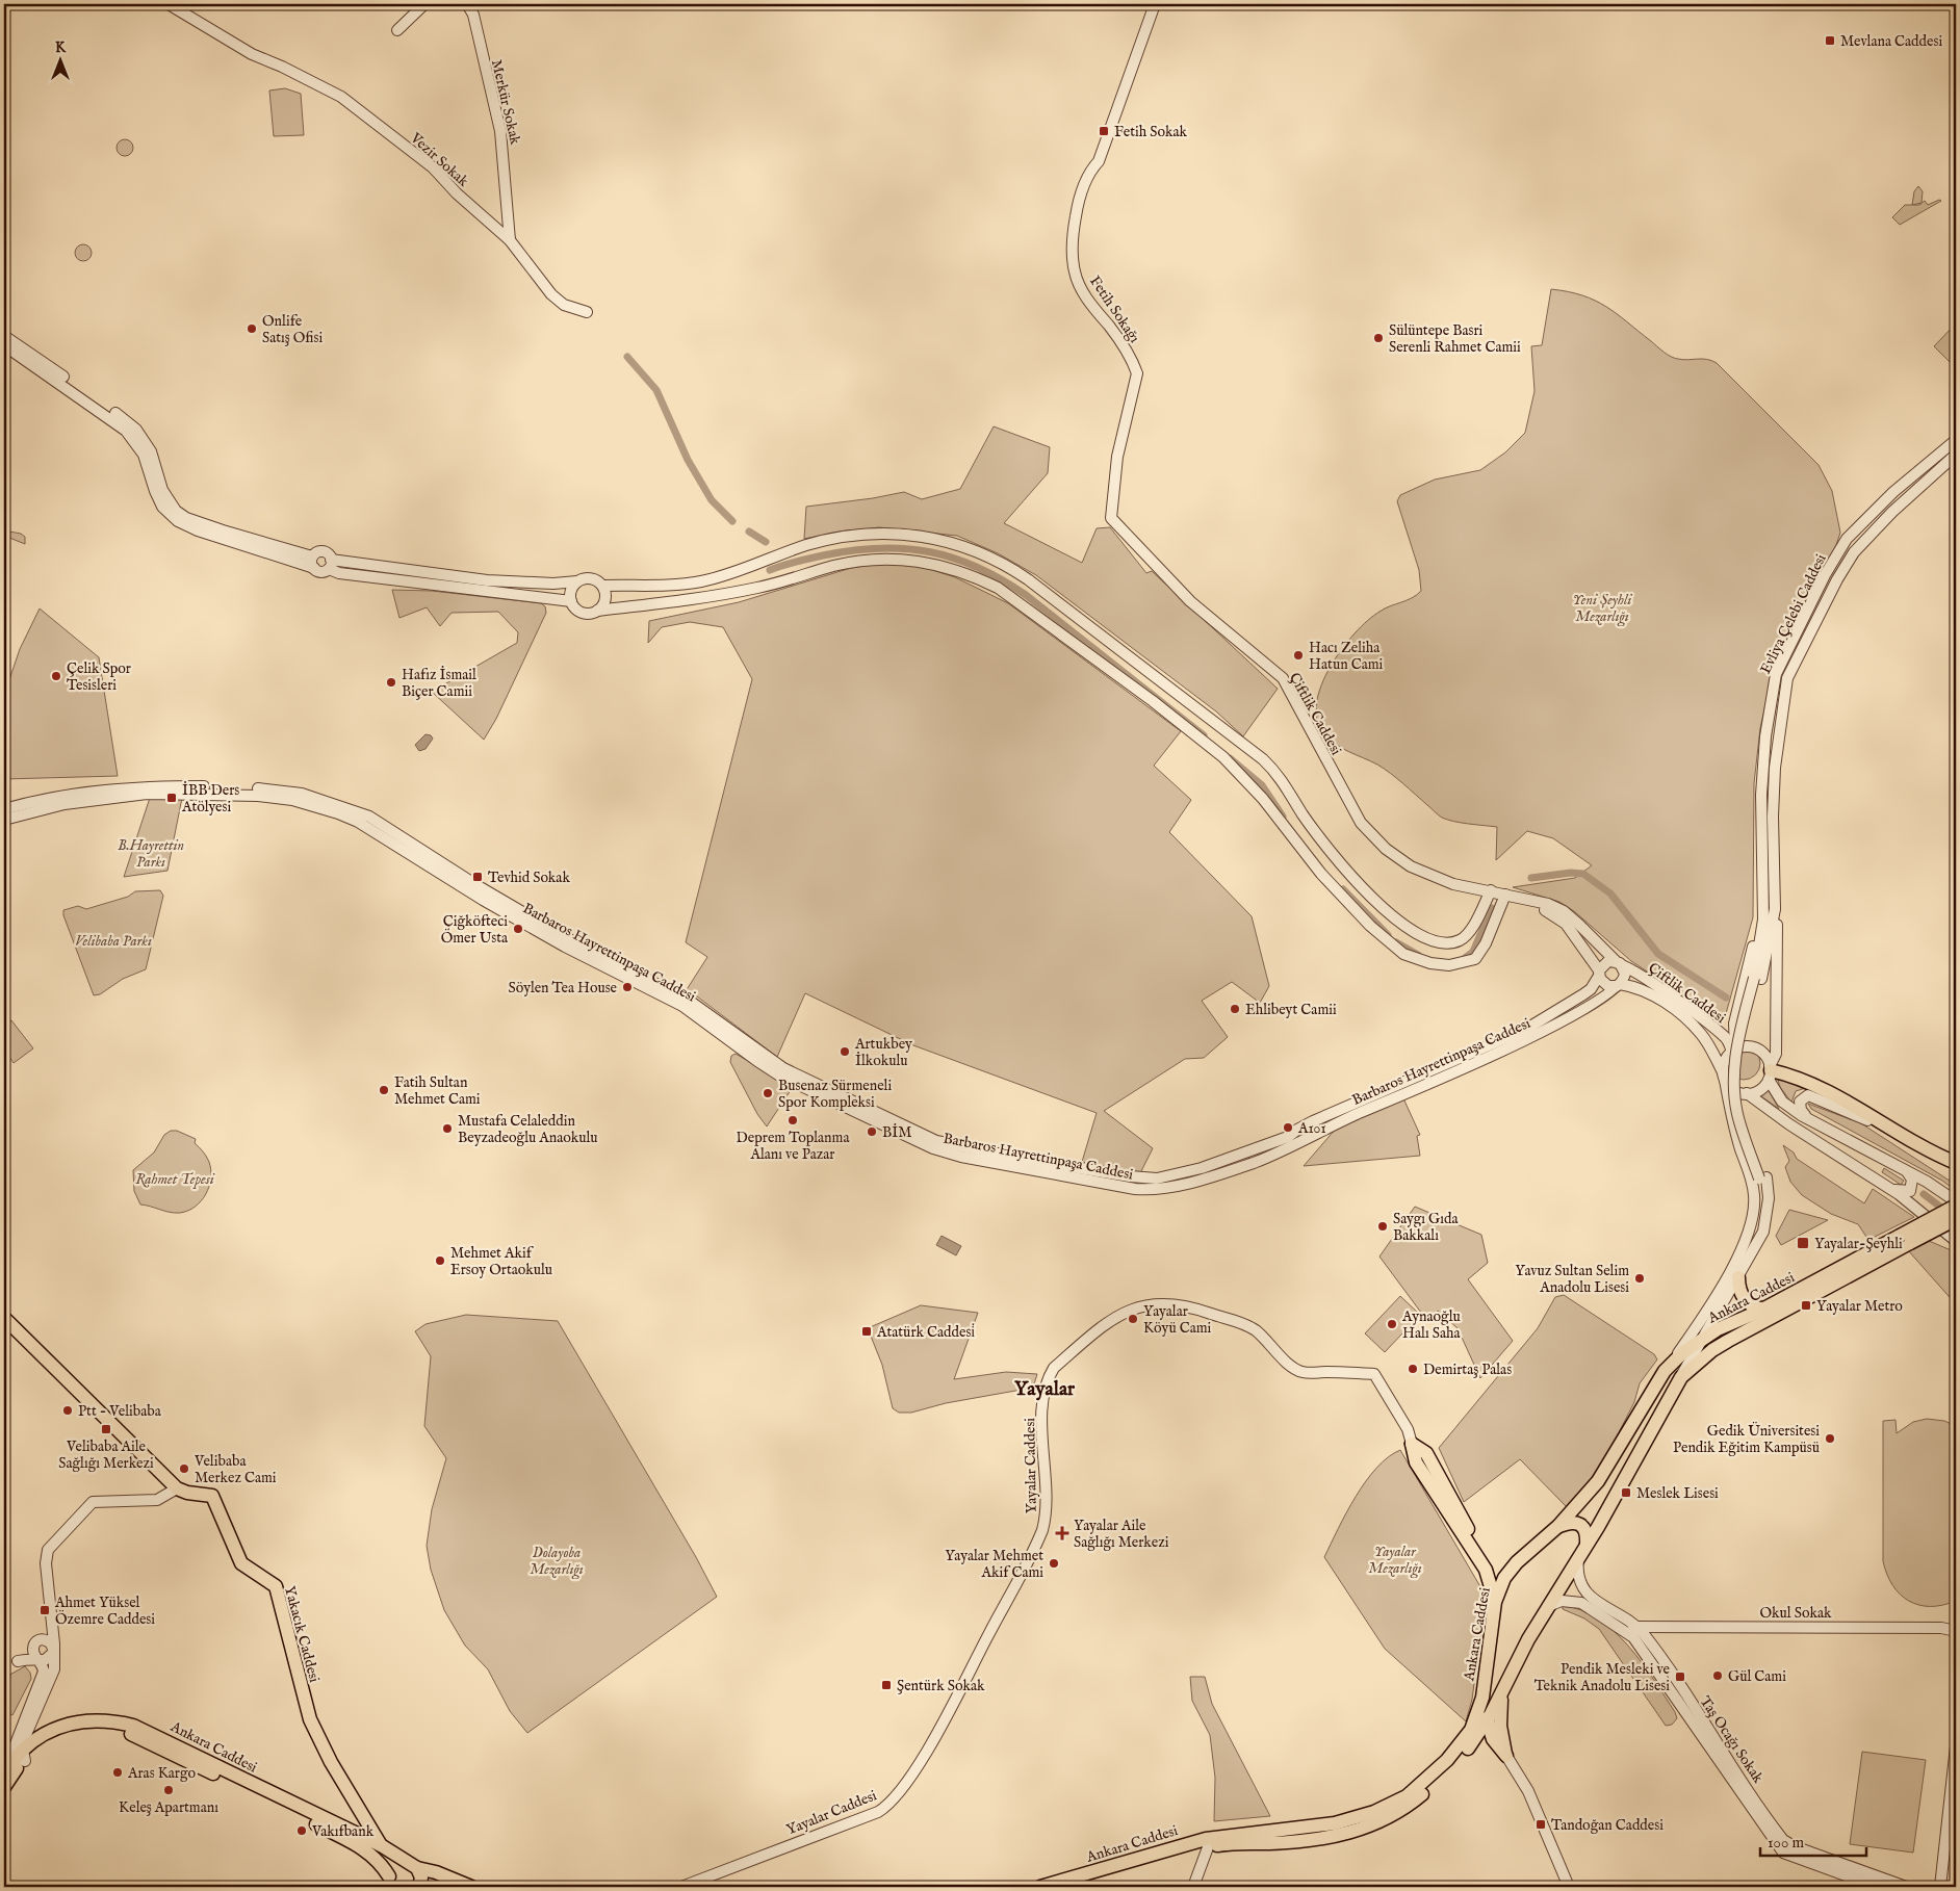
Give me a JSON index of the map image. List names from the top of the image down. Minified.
{"streets":{"main road":["Ankara Caddesi","Yakacık Caddesi"],"street":["Merkür Sokak","Vezir Sokak","Fetih Sokağı","Evliya Çelebi Caddesi","Çiftlik Caddesi","Barbaros Hayrettinpaşa Caddesi","Yayalar Caddesi","Okul Sokak"]},"crossings":[["Merkür Sokak","Vezir Sokak"],["Fetih Sokağı","Çiftlik Caddesi"],["Evliya Çelebi Caddesi","Çiftlik Caddesi"],["Çiftlik Caddesi","Barbaros Hayrettinpaşa Caddesi"],["Ankara Caddesi","Yakacık Caddesi"]],"districts":["Yayalar"],"parks":["Yeni Şeyhli Mezarlığı","B.Hayrettin Parkı","Velibaba Parkı","Rahmet Tepesi","Yayalar Mezarlığı","Dolayoba Mezarlığı"],"places":{"transit":["Mevlana Caddesi","Fetih Sokak","İBB Ders Atölyesi","Tevhid Sokak","Yayalar-Şeyhli","Yayalar Metro","Atatürk Caddesi̇","Velibaba Aile Sağlığı Merkezi","Meslek Lisesi","Ahmet Yüksel Özemre Caddesi","Pendik Mesleki ve Teknik Anadolu Lisesi","Şentürk Sokak","Tandoğan Caddesi"],"other":["Onlife Satış Ofisi","Sülüntepe Basri Serenli Rahmet Camii","Hacı Zeliha Hatun Cami","Çelik Spor Tesisleri","Hafız İsmail Biçer Camii","Çiğköfteci Ömer Usta","Söylen Tea House","Ehlibeyt Camii","Artukbey İlkokulu","Fatih Sultan Mehmet Cami","Busenaz Sürmeneli Spor Kompleksi","Deprem Toplanma Alanı ve Pazar","A101","Mustafa Celaleddin Beyzadeoğlu Anaokulu","BİM","Saygı Gıda Bakkalı","Mehmet Akif Ersoy Ortaokulu","Yavuz Sultan Selim Anadolu Lisesi","Yayalar Köyü Cami","Aynaoğlu Halı Saha","Demirtaş Palas","Ptt - Velibaba","Gedik Üniversitesi Pendik Eğitim Kampüsü","Velibaba Merkez Cami","Yayalar Mehmet Akif Cami","Gül Cami","Aras Kargo","Keleş Apartmanı","Vakıfbank"],"health":["Yayalar Aile Sağlığı Merkezi"]},"scale_bar":"100 m","north":"top"}
